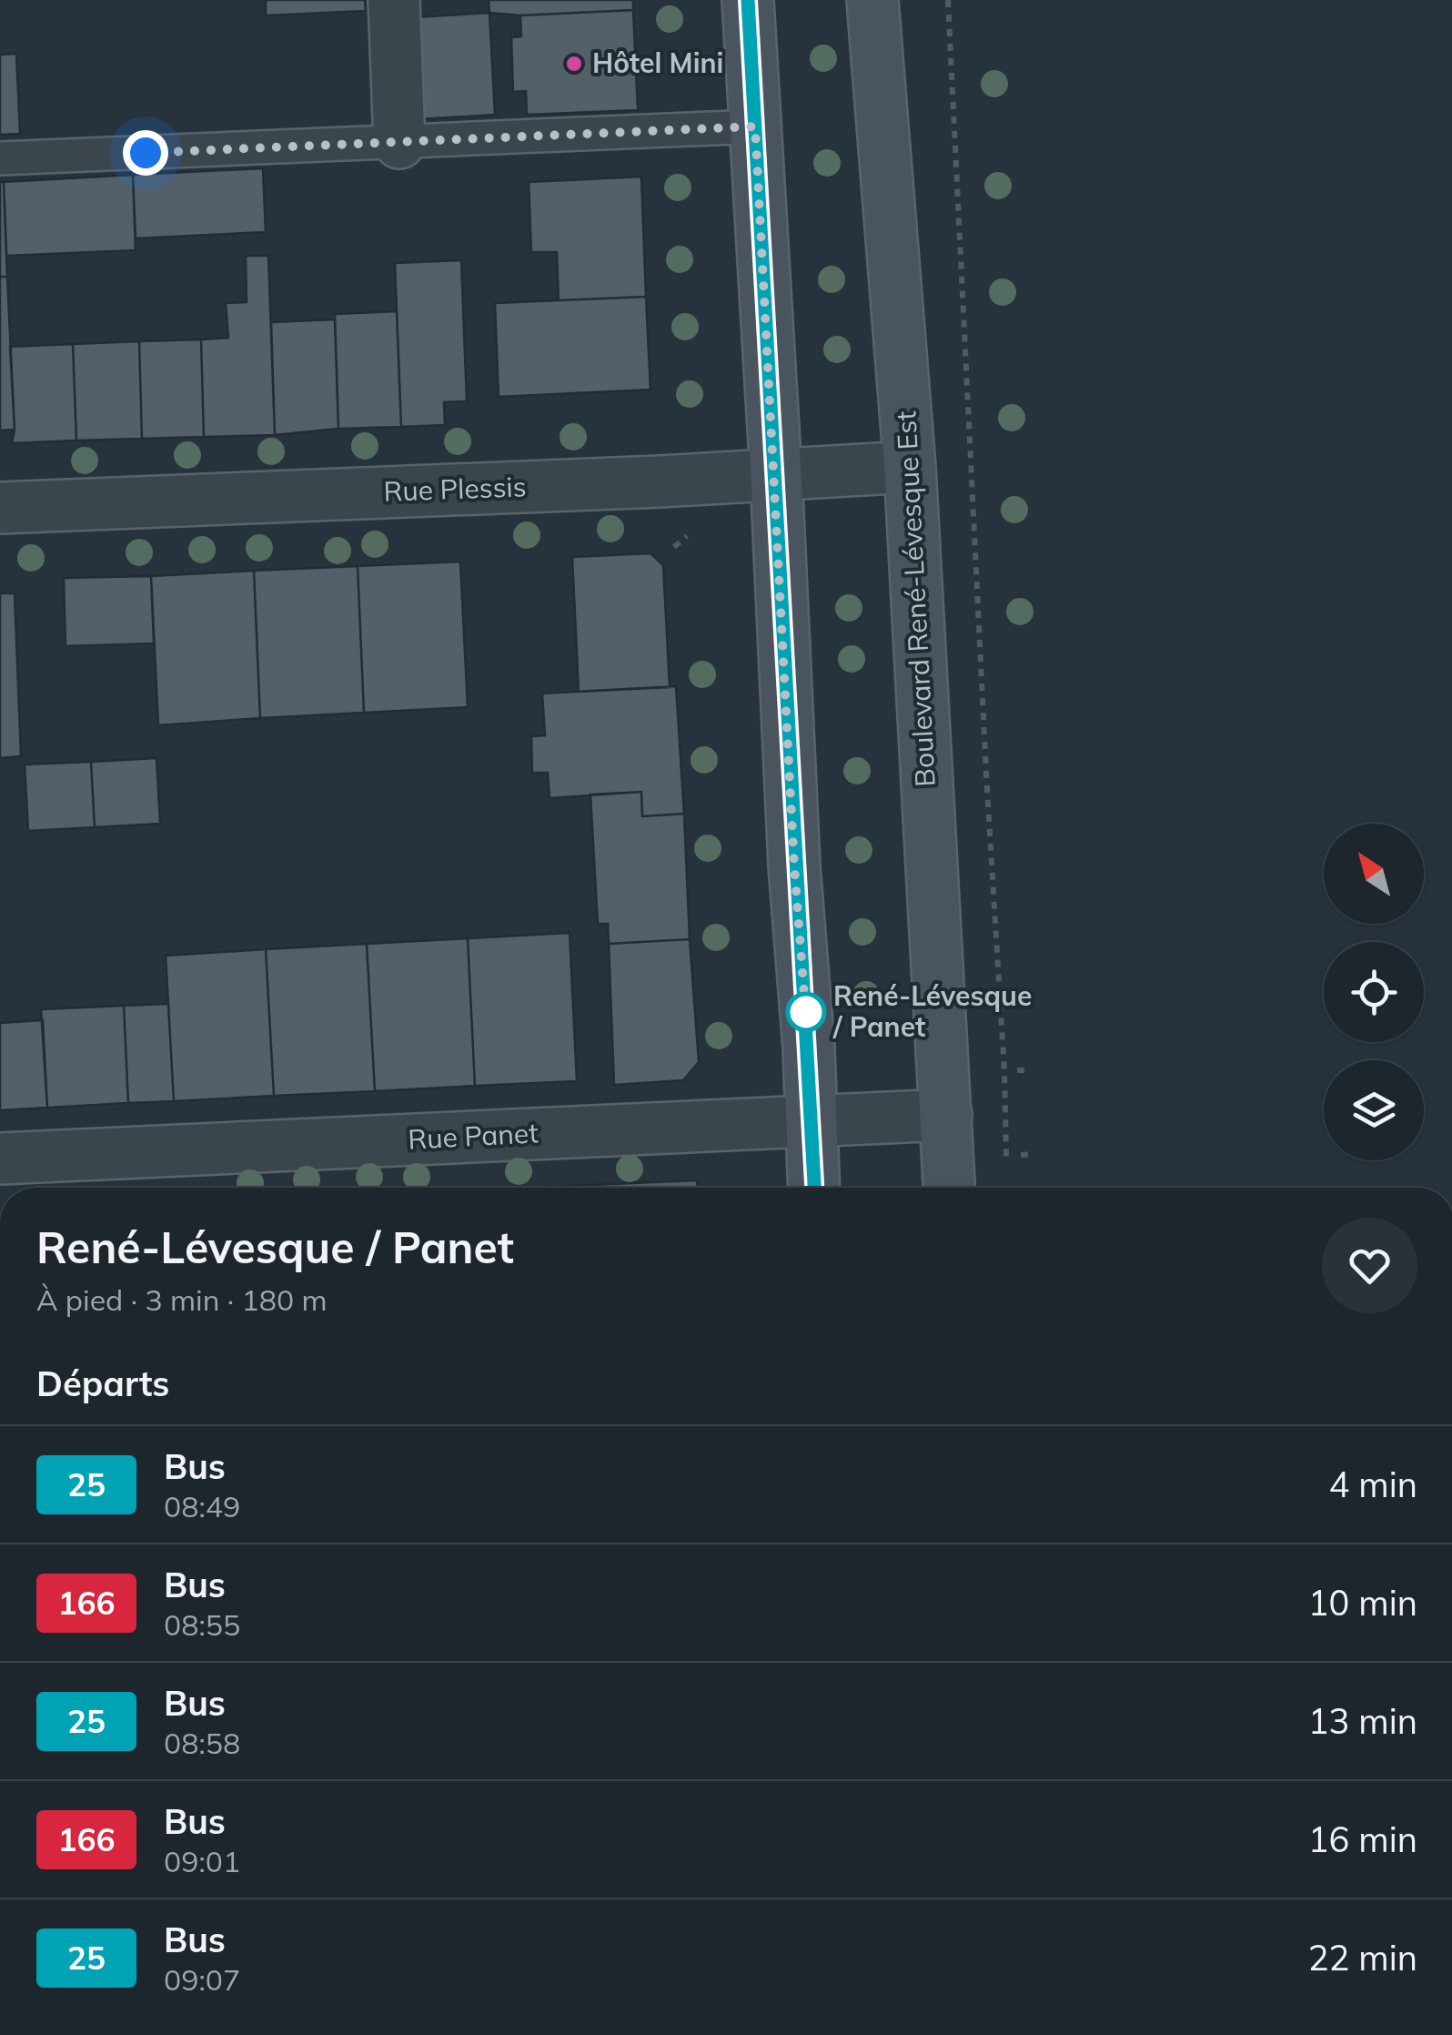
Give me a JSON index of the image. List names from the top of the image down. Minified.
{"streets":{"main road":["Boulevard René-Lévesque Est"],"street":["Rue Plessis","Rue Panet"]},"crossings":[["Rue Plessis","Boulevard René-Lévesque Est"],["Boulevard René-Lévesque Est","Rue Panet"]],"places":["Hôtel Mini","René-Lévesque / Panet"],"lines":["bus line 25"],"north":"top left","page":{"heading":[["René-Lévesque / Panet","À pied · 3 min · 180 m"],"Départs"],"list":[{"mark":"25","name":"Bus","note":"08:49","value":"4 min"},{"mark":"166","name":"Bus","note":"08:55","value":"10 min"},{"mark":"25","name":"Bus","note":"08:58","value":"13 min"},{"mark":"166","name":"Bus","note":"09:01","value":"16 min"},{"mark":"25","name":"Bus","note":"09:07","value":"22 min"}]}}
